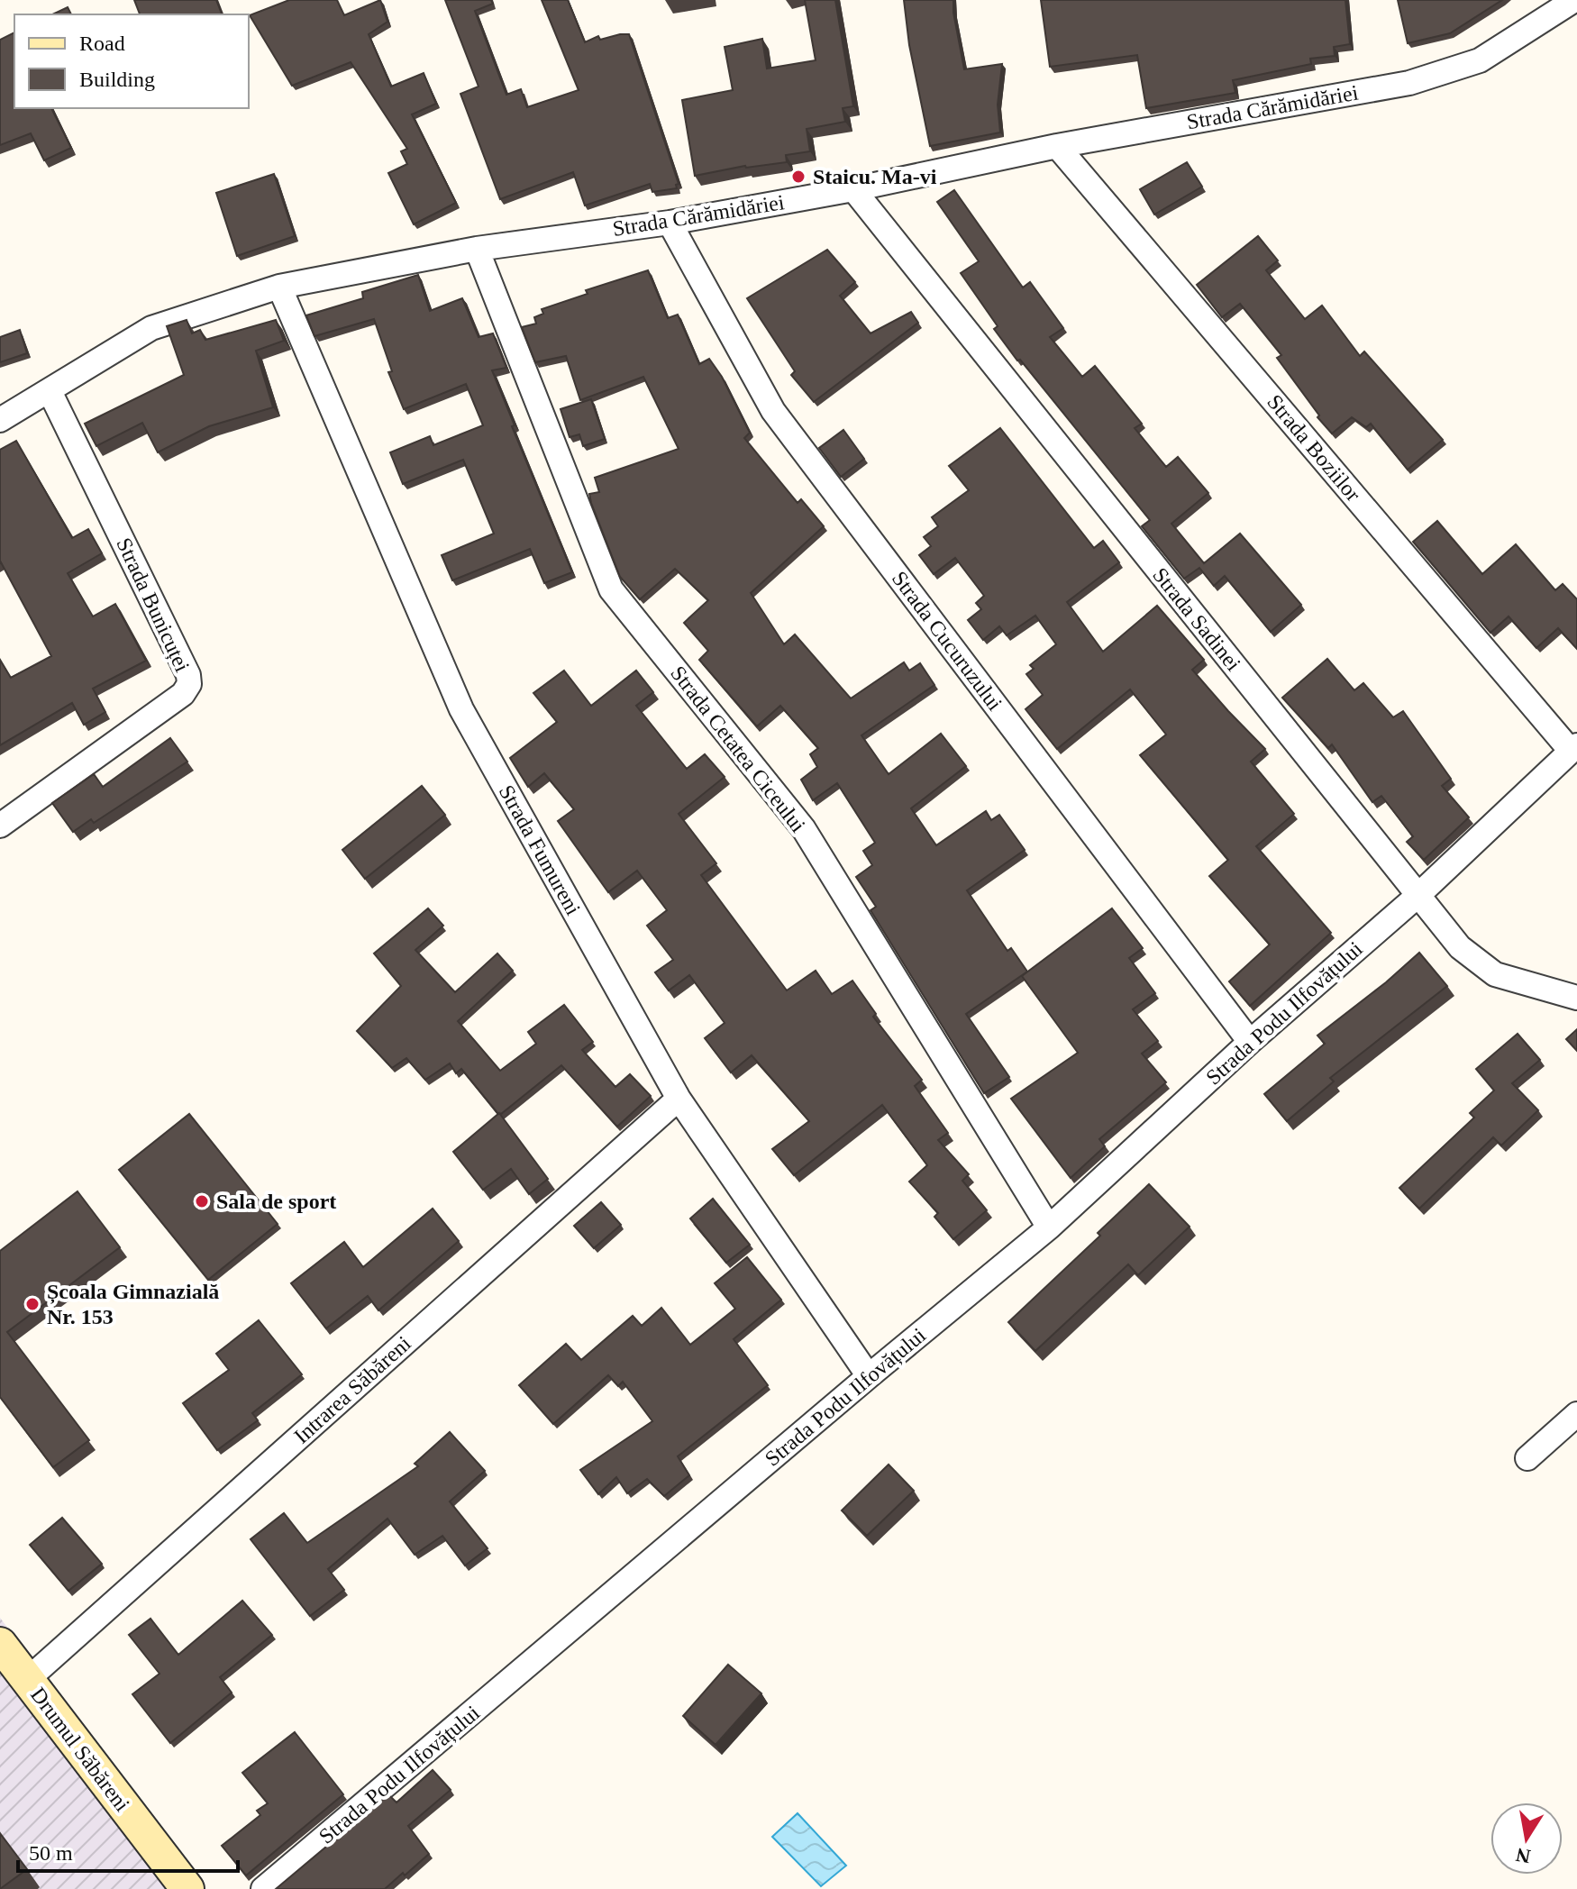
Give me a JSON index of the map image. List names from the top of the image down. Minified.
{"streets":{"main road":["Drumul Săbăreni"],"street":["Strada Cărămidăriei","Strada Boziilor","Strada Bunicuței","Strada Sadinei","Strada Cucuruzului","Strada Cetatea Ciceului","Strada Fumureni","Strada Podu Ilfovățului","Intrarea Săbăreni"]},"crossings":[["Strada Cărămidăriei","Strada Boziilor"],["Strada Cărămidăriei","Strada Bunicuței"],["Strada Cărămidăriei","Strada Sadinei"],["Strada Cărămidăriei","Strada Cucuruzului"],["Strada Cărămidăriei","Strada Cetatea Ciceului"],["Strada Cărămidăriei","Strada Fumureni"],["Strada Boziilor","Strada Podu Ilfovățului"],["Strada Sadinei","Strada Podu Ilfovățului"],["Strada Cucuruzului","Strada Podu Ilfovățului"],["Strada Cetatea Ciceului","Strada Podu Ilfovățului"],["Strada Fumureni","Strada Podu Ilfovățului"],["Strada Fumureni","Intrarea Săbăreni"],["Intrarea Săbăreni","Drumul Săbăreni"]],"places":["Staicu. Ma-vi","Sala de sport","Școala Gimnazială Nr. 153"],"legend":["Road","Building"],"scale_bar":"50 m","north":"bottom"}
